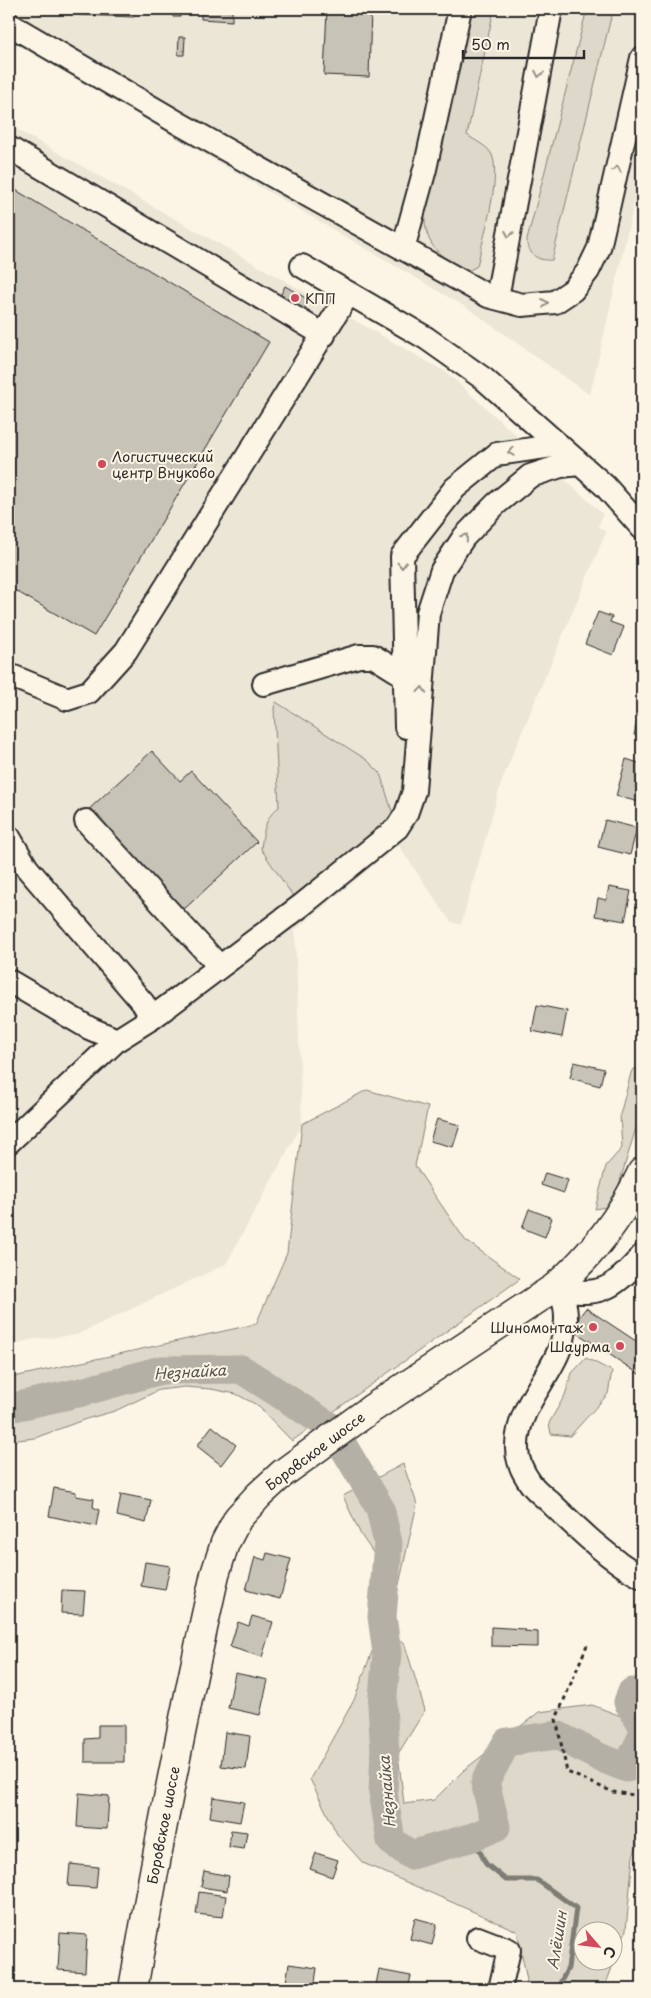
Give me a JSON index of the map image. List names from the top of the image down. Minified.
{"streets":{"main road":["Боровское шоссе"]},"water":["Незнайка","Алёшин"],"places":["КПП","Логистический центр Внуково","Шиномонтаж","Шаурма"],"scale_bar":"50 m","north":"bottom right"}
